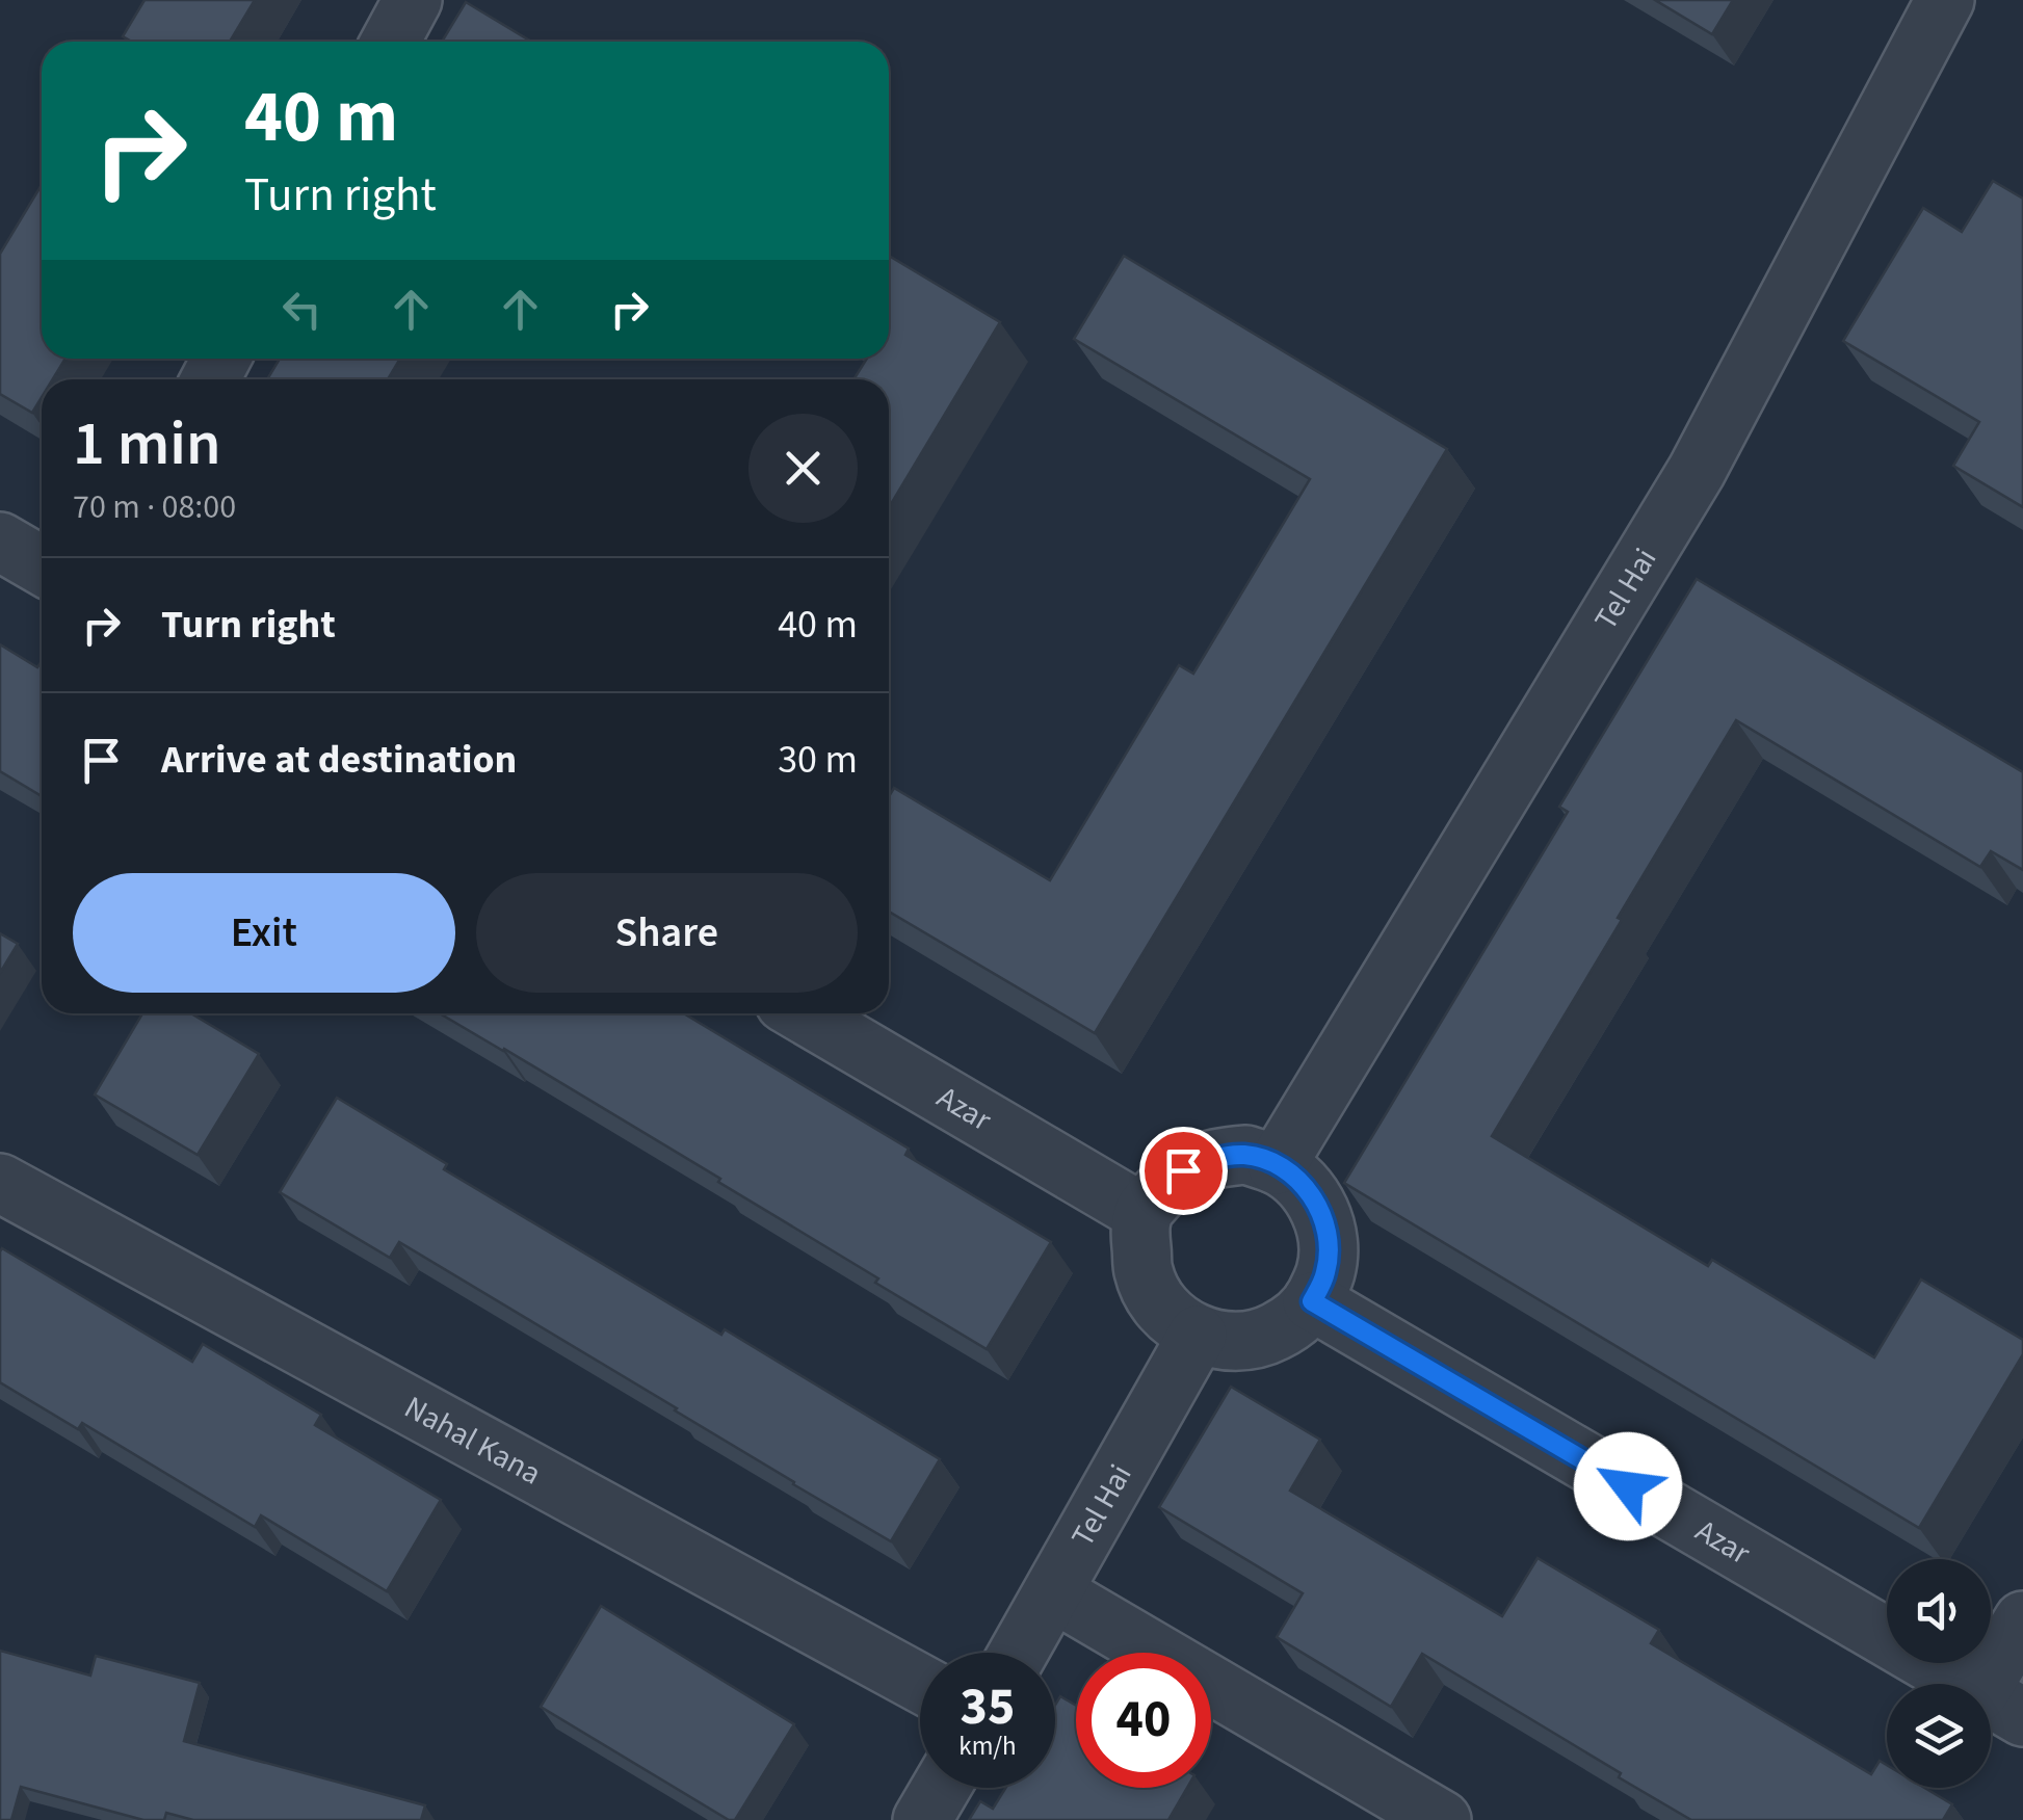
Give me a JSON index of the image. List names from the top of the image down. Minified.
{"streets":{"street":["Tel Hai","Azar","Nahal Kana"]},"crossings":[["Tel Hai","Azar"]],"page":{"turn":["40 m","Turn right"],"heading":["1 min","70 m · 08:00"],"list":[{"name":"Turn right","value":"40 m"},{"name":"Arrive at destination","value":"30 m"}],"buttons":["Exit","Share"],"speed":"35 km/h","limit":"40"}}
